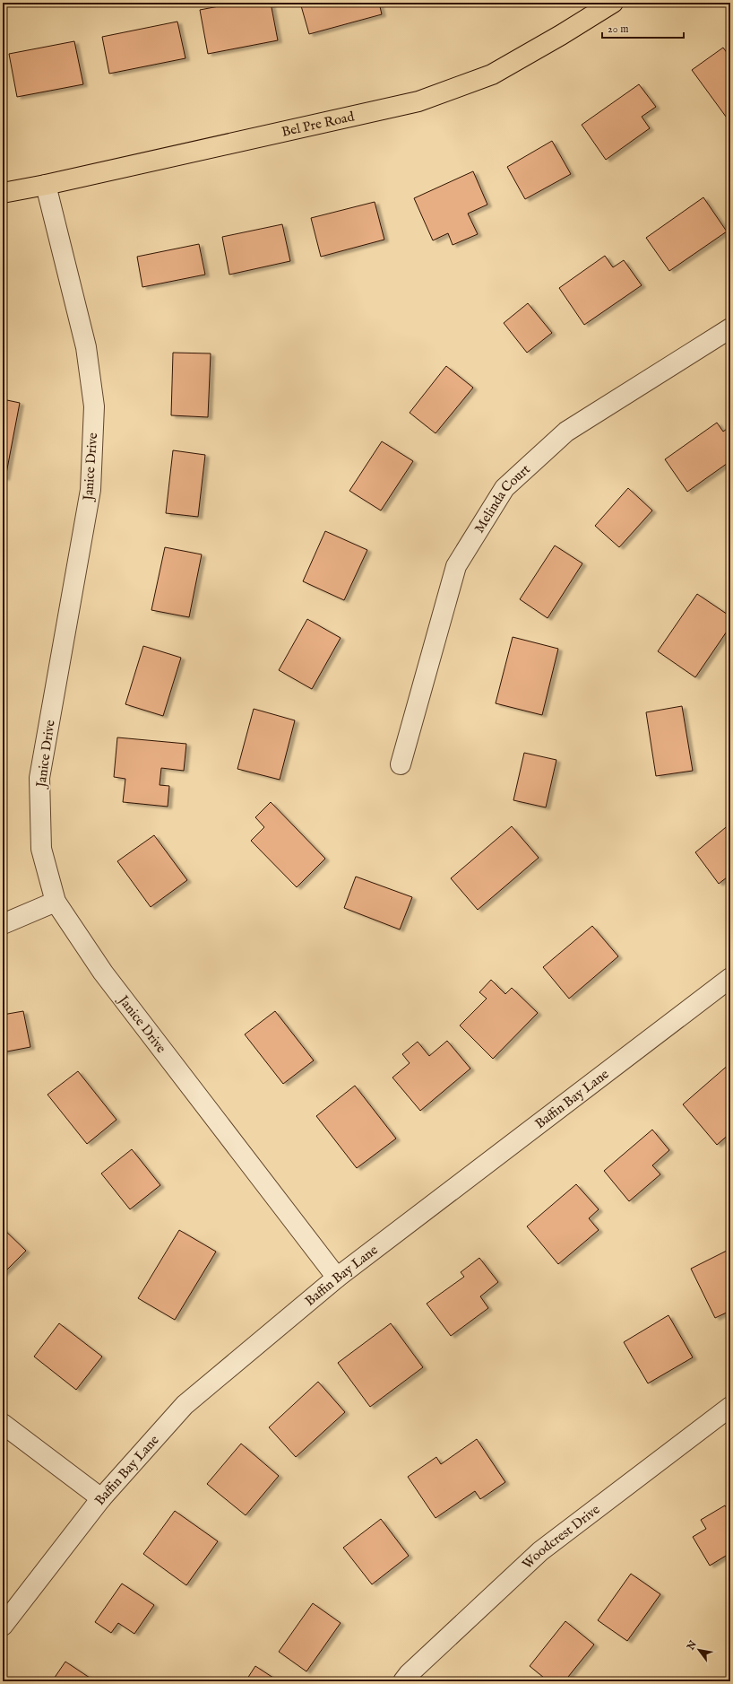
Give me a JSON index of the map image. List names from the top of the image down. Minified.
{"streets":{"main road":["Bel Pre Road"],"street":["Janice Drive","Melinda Court","Baffin Bay Lane","Woodcrest Drive"]},"crossings":[["Bel Pre Road","Janice Drive"],["Janice Drive","Baffin Bay Lane"]],"scale_bar":"20 m","north":"top left"}
